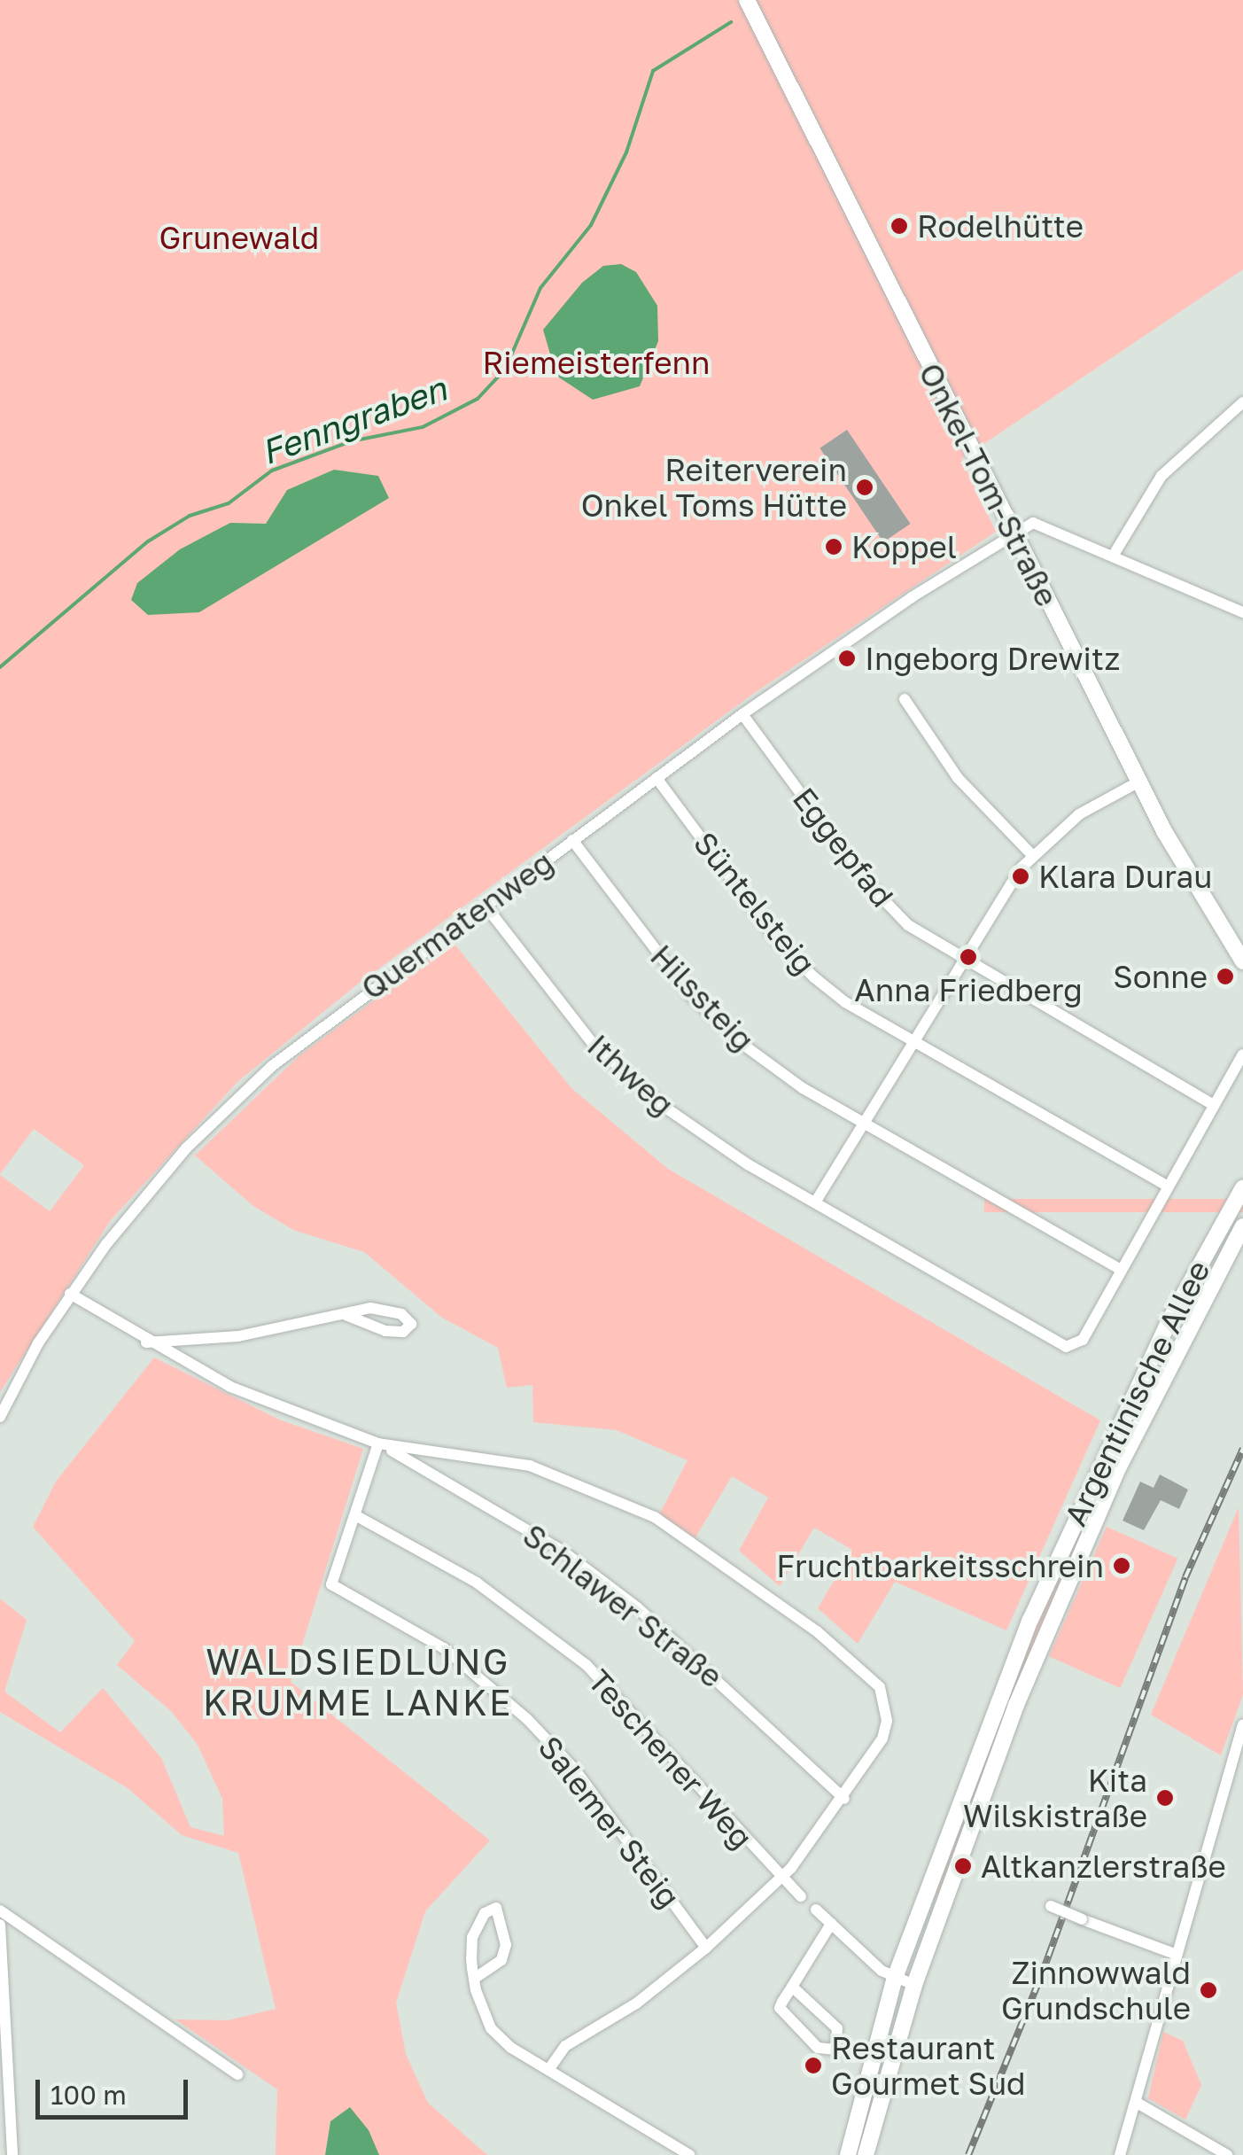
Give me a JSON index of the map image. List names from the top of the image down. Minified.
{"streets":{"main road":["Onkel-Tom-Straße","Argentinische Allee"],"street":["Eggepfad","Süntelsteig","Quermatenweg","Hilssteig","Ithweg","Schlawer Straße","Teschener Weg","Salemer Steig"]},"crossings":[["Onkel-Tom-Straße","Quermatenweg"],["Eggepfad","Quermatenweg"],["Süntelsteig","Quermatenweg"],["Quermatenweg","Hilssteig"],["Quermatenweg","Ithweg"],["Hilssteig","Ithweg"],["Teschener Weg","Salemer Steig"]],"districts":["WALDSIEDLUNG KRUMME LANKE"],"water":["Fenngraben"],"parks":["Grunewald","Riemeisterfenn"],"places":["Rodelhütte","Reiterverein Onkel Toms Hütte","Koppel","Ingeborg Drewitz","Klara Durau","Anna Friedberg","Sonne","Fruchtbarkeitsschrein","Kita Wilskistraße","Altkanzlerstraße","Zinnowwald Grundschule","Restaurant Gourmet Sud"],"scale_bar":"100 m"}
